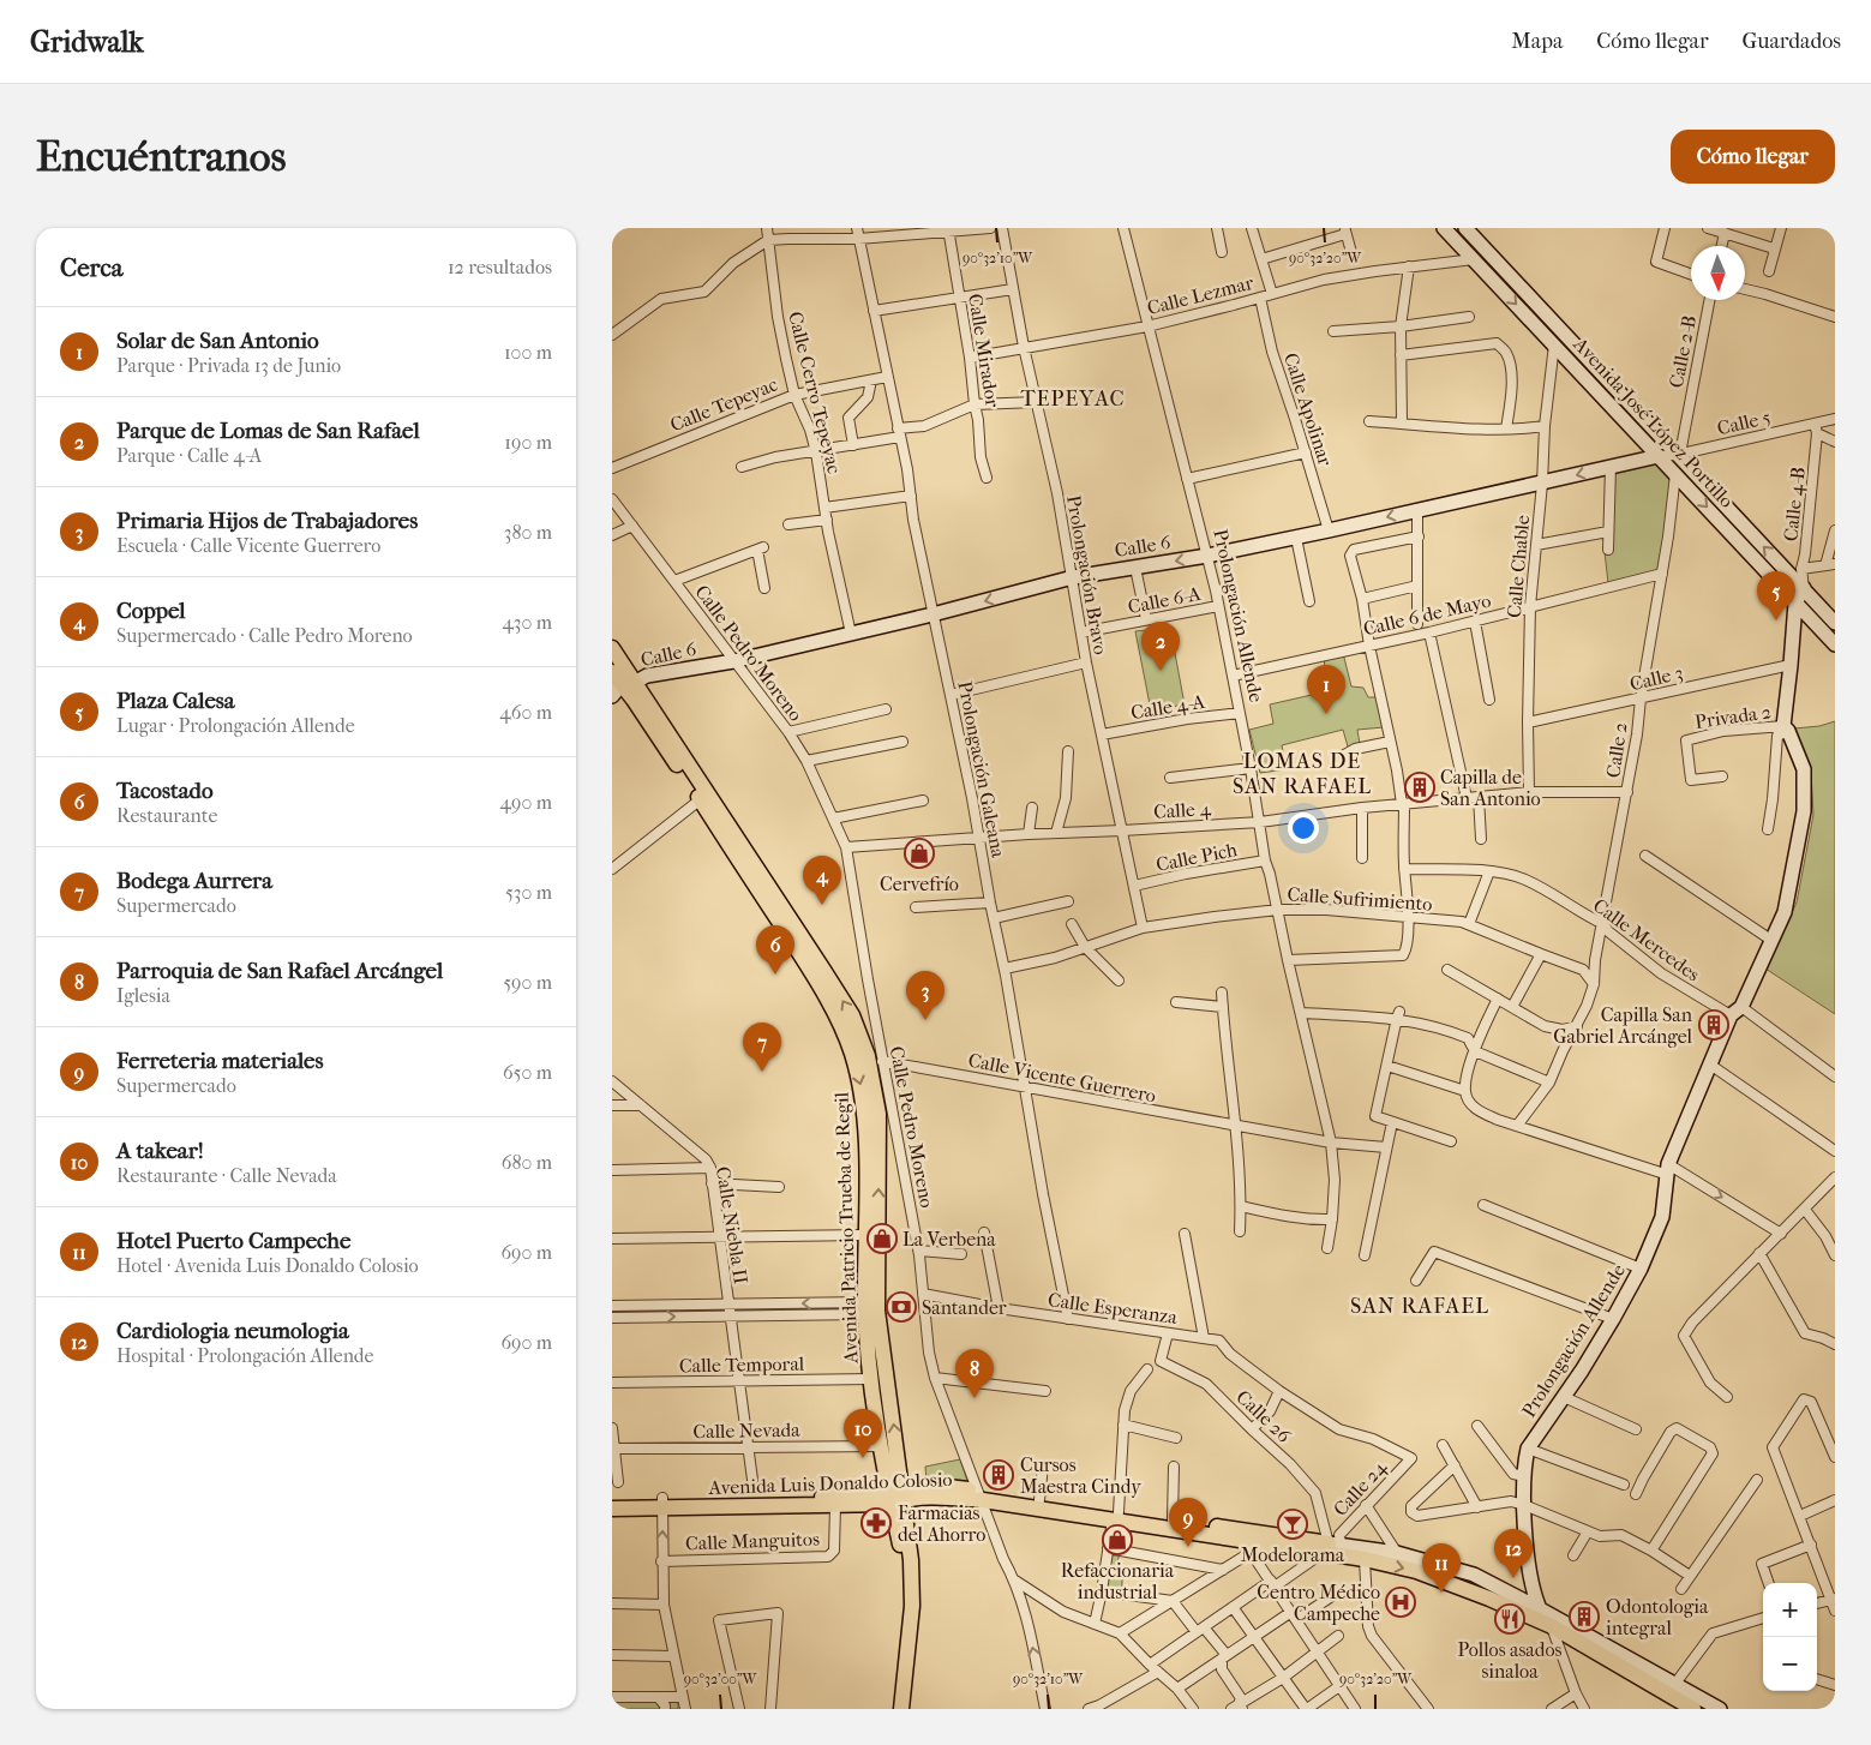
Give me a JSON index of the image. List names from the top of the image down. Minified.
{"streets":{"main road":["Avenida Patricio Trueba de Regil","Avenida Luis Donaldo Colosio"],"street":["Calle Lezmar","Calle Mirador","Calle 2-B","Calle Cerro Tepeyac","Calle Tepeyac","Calle Apolinar","Avenida José López Portillo","Calle 5","Calle 4-B","Calle 6","Calle Chable","Prolongación Bravo","Calle 6-A","Calle 6 de Mayo","Prolongación Allende","Calle Pedro Moreno","Calle 3","Calle 4-A","Privada 2","Calle 2","Prolongación Galeana","Calle 4","Calle Pich","Calle Sufrimiento","Calle Mercedes","Calle Vicente Guerrero","Calle Niebla II","Calle Esperanza","Calle Temporal","Calle 26","Calle Nevada","Calle 24","Calle Manguitos"]},"crossings":[["Calle Lezmar","Calle Mirador"],["Calle Lezmar","Calle Apolinar"],["Calle Lezmar","Avenida José López Portillo"],["Calle Lezmar","Prolongación Bravo"],["Calle Lezmar","Prolongación Allende"],["Calle 2-B","Avenida José López Portillo"],["Calle 2-B","Calle 5"],["Calle Cerro Tepeyac","Calle Tepeyac"],["Calle Cerro Tepeyac","Calle 6"],["Calle Tepeyac","Prolongación Galeana"],["Calle Apolinar","Calle 6"],["Avenida José López Portillo","Calle 5"],["Avenida José López Portillo","Calle 4-B"],["Avenida José López Portillo","Calle 6"],["Avenida José López Portillo","Calle Chable"],["Avenida José López Portillo","Prolongación Allende"],["Avenida José López Portillo","Calle 2"],["Calle 5","Calle 4-B"],["Calle 5","Calle 6"],["Calle 4-B","Prolongación Allende"],["Calle 6","Calle Chable"],["Calle 6","Prolongación Bravo"],["Calle 6","Prolongación Allende"],["Calle 6","Calle Pedro Moreno"],["Calle 6","Prolongación Galeana"],["Calle 6","Avenida Patricio Trueba de Regil"],["Calle Chable","Calle 6 de Mayo"],["Calle Chable","Calle 3"],["Calle Chable","Calle 4"],["Prolongación Bravo","Calle 6-A"],["Prolongación Bravo","Calle 4-A"],["Prolongación Bravo","Calle 4"],["Prolongación Bravo","Calle Pich"],["Prolongación Bravo","Calle Sufrimiento"],["Calle 6-A","Prolongación Allende"],["Calle 6 de Mayo","Prolongación Allende"],["Calle 6 de Mayo","Calle 2"],["Prolongación Allende","Calle 3"],["Prolongación Allende","Calle 4-A"],["Prolongación Allende","Privada 2"],["Prolongación Allende","Calle 4"],["Prolongación Allende","Calle Pich"],["Prolongación Allende","Calle Sufrimiento"],["Prolongación Allende","Calle Mercedes"],["Prolongación Allende","Calle Vicente Guerrero"],["Calle Pedro Moreno","Calle 4"],["Calle Pedro Moreno","Calle Vicente Guerrero"],["Calle Pedro Moreno","Avenida Patricio Trueba de Regil"],["Calle Pedro Moreno","Calle Esperanza"],["Calle Pedro Moreno","Avenida Luis Donaldo Colosio"],["Calle 3","Calle 2"],["Calle 2","Calle 4"],["Calle 2","Calle Sufrimiento"],["Calle 2","Calle Mercedes"],["Prolongación Galeana","Calle 4"],["Prolongación Galeana","Calle Sufrimiento"],["Prolongación Galeana","Calle Vicente Guerrero"],["Prolongación Galeana","Calle Esperanza"],["Calle Niebla II","Calle Temporal"],["Calle Niebla II","Calle Nevada"],["Avenida Patricio Trueba de Regil","Calle Temporal"],["Avenida Patricio Trueba de Regil","Calle Nevada"],["Avenida Patricio Trueba de Regil","Avenida Luis Donaldo Colosio"],["Calle Esperanza","Calle 26"],["Calle Esperanza","Calle 24"],["Calle 26","Avenida Luis Donaldo Colosio"],["Calle 26","Calle 24"],["Avenida Luis Donaldo Colosio","Calle 24"],["Avenida Luis Donaldo Colosio","Calle Manguitos"]],"districts":["TEPEYAC","LOMAS DE SAN RAFAEL","SAN RAFAEL"],"places":{"building":["Capilla de San Antonio","Capilla San Gabriel Arcángel","Cursos Maestra Cindy","Odontologia integral"],"shop":["Cervefrío","La Verbena","Refaccionaria industrial"],"bank":["Santander"],"pharmacy":["Farmacias del Ahorro"],"bar":["Modelorama"],"hospital":["Centro Médico Campeche"],"restaurant":["Pollos asados sinaloa"]},"north":"bottom","page":{"header":"Gridwalk","nav":["Mapa","Cómo llegar","Guardados"],"buttons":"Cómo llegar","title":"Encuéntranos","heading":["Cerca","12 resultados"],"list":[{"mark":"1","name":"Solar de San Antonio","note":"Parque · Privada 13 de Junio","value":"100 m"},{"mark":"2","name":"Parque de Lomas de San Rafael","note":"Parque · Calle 4-A","value":"190 m"},{"mark":"3","name":"Primaria Hijos de Trabajadores","note":"Escuela · Calle Vicente Guerrero","value":"380 m"},{"mark":"4","name":"Coppel","note":"Supermercado · Calle Pedro Moreno","value":"430 m"},{"mark":"5","name":"Plaza Calesa","note":"Lugar · Prolongación Allende","value":"460 m"},{"mark":"6","name":"Tacostado","note":"Restaurante","value":"490 m"},{"mark":"7","name":"Bodega Aurrera","note":"Supermercado","value":"530 m"},{"mark":"8","name":"Parroquia de San Rafael Arcángel","note":"Iglesia","value":"590 m"},{"mark":"9","name":"Ferreteria materiales","note":"Supermercado","value":"650 m"},{"mark":"10","name":"A takear!","note":"Restaurante · Calle Nevada","value":"680 m"},{"mark":"11","name":"Hotel Puerto Campeche","note":"Hotel · Avenida Luis Donaldo Colosio","value":"690 m"},{"mark":"12","name":"Cardiologia neumologia","note":"Hospital · Prolongación Allende","value":"690 m"}],"pins":["5","2","1","4","6","3","7","8","10","9","12","11"],"map_buttons":["+","−"]},"coordinates":["90°32'10\"W","90°32'20\"W","90°32'00\"W"]}
